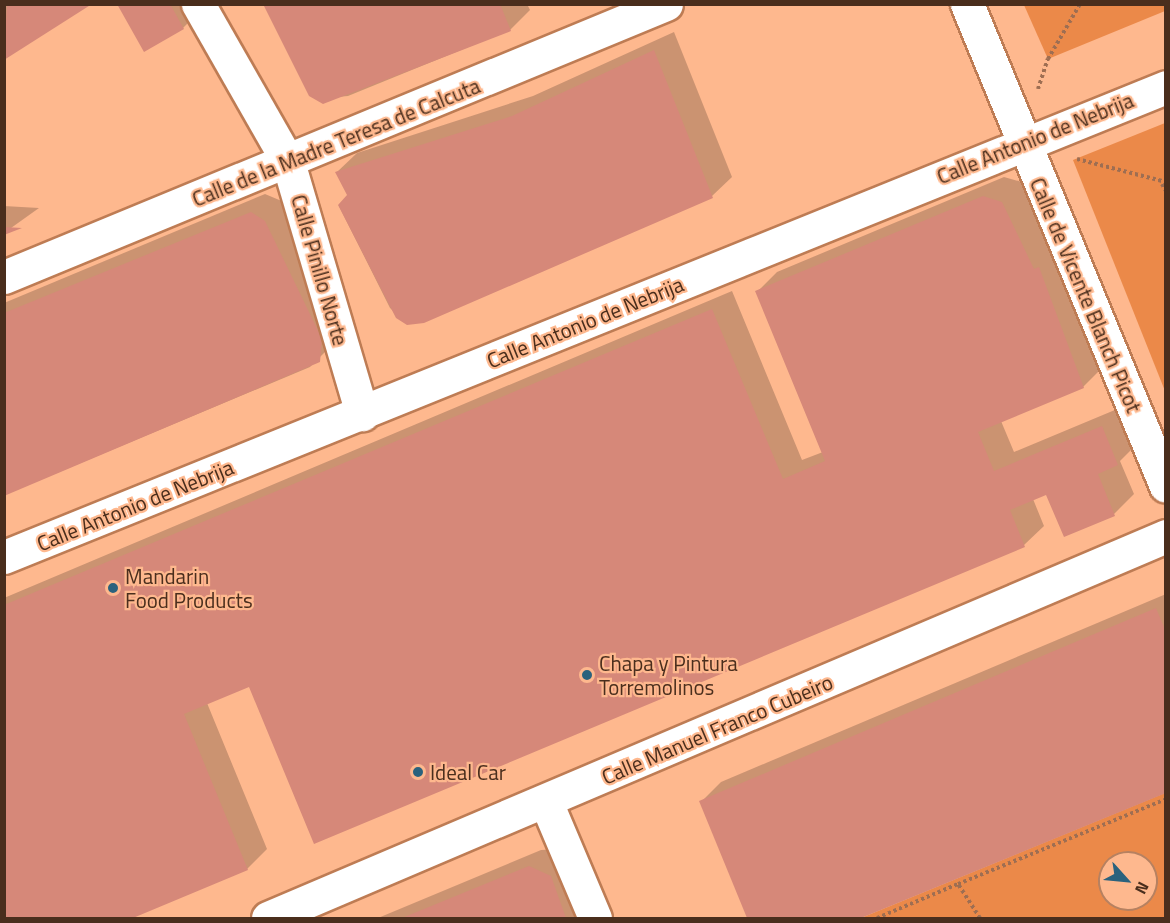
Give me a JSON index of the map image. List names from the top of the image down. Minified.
{"streets":{"street":["Calle Antonio de Nebrija","Calle de la Madre Teresa de Calcuta","Calle Pinillo Norte","Calle de Vicente Blanch Picot","Calle Manuel Franco Cubeiro"]},"crossings":[["Calle Antonio de Nebrija","Calle Pinillo Norte"],["Calle Antonio de Nebrija","Calle de Vicente Blanch Picot"],["Calle de la Madre Teresa de Calcuta","Calle Pinillo Norte"]],"places":["Mandarin Food Products","Chapa y Pintura Torremolinos","Ideal Car"],"north":"bottom right"}
